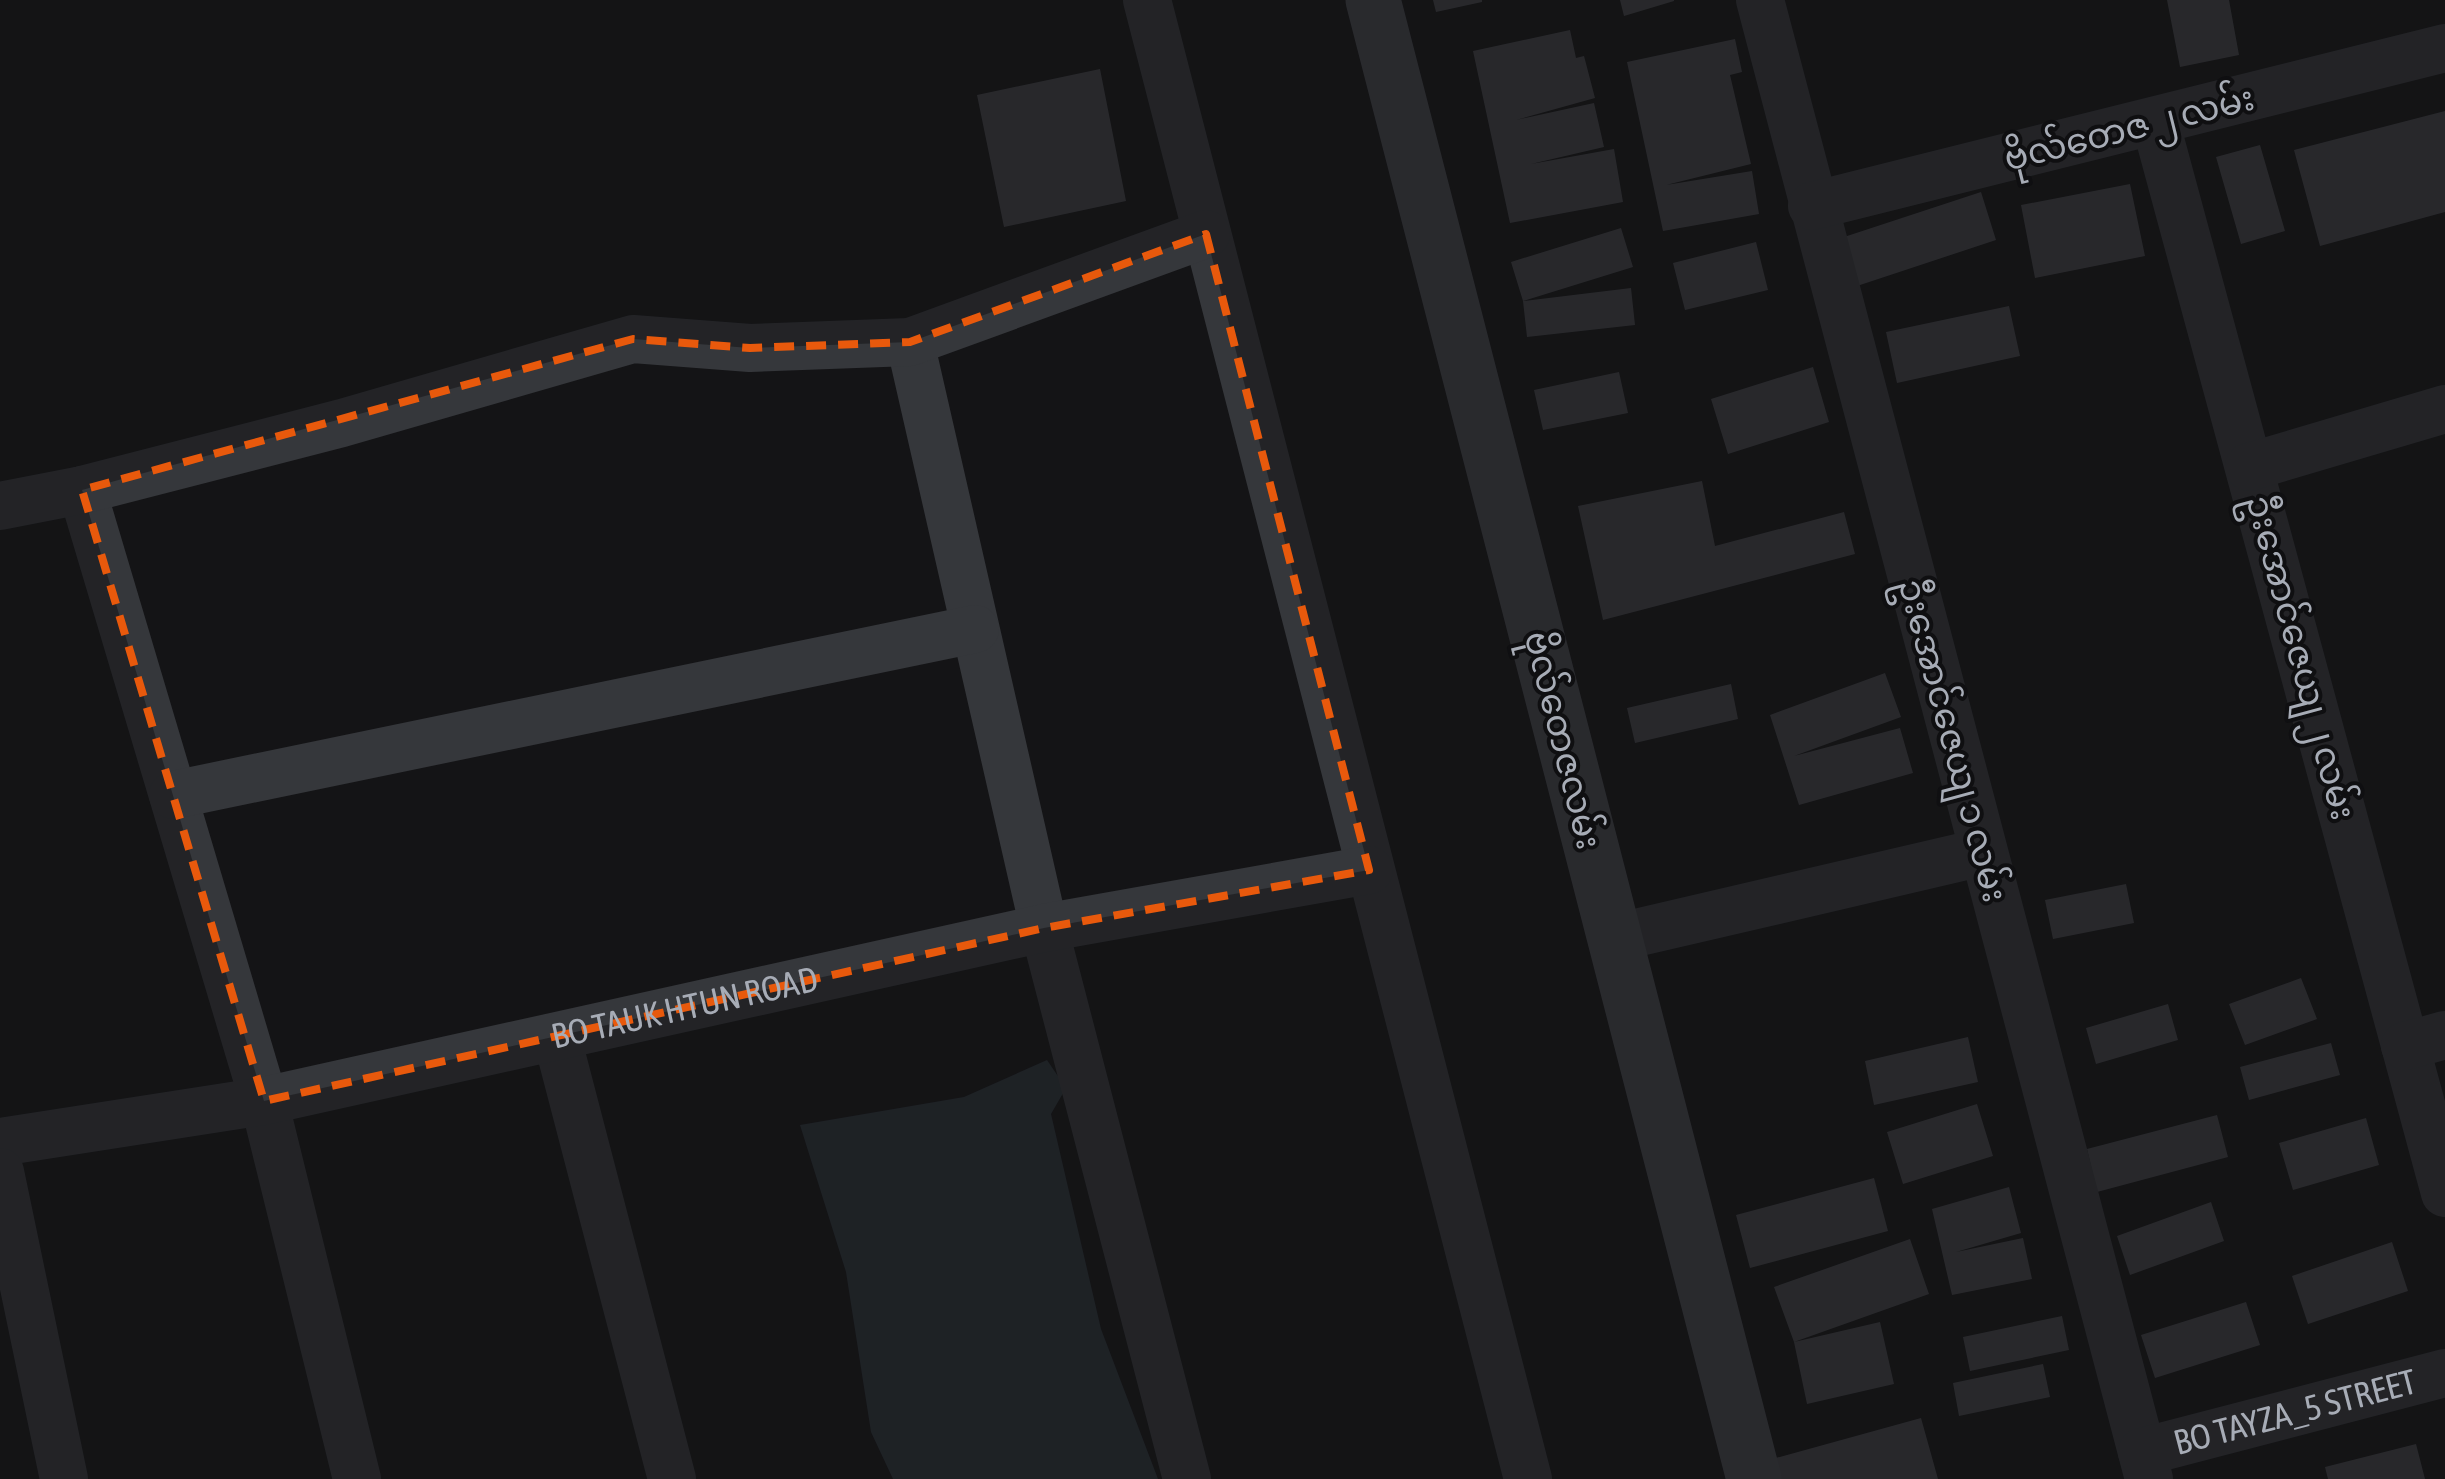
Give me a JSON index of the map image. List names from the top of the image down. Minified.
{"streets":{"street":["ဗိုလ်တေဇ ၂ လမ်း","ဦးအောင်ဇေယျ ၂ လမ်း","ဗိုလ်တေဇလမ်း","ဦးအောင်ဇေယျ ၁ လမ်း","BO TAUK HTUN ROAD","BO TAYZA_5 STREET"]},"crossings":[["ဗိုလ်တေဇ ၂ လမ်း","ဦးအောင်ဇေယျ ၂ လမ်း"],["ဗိုလ်တေဇ ၂ လမ်း","ဦးအောင်ဇေယျ ၁ လမ်း"],["ဦးအောင်ဇေယျ ၁ လမ်း","BO TAYZA_5 STREET"]]}
